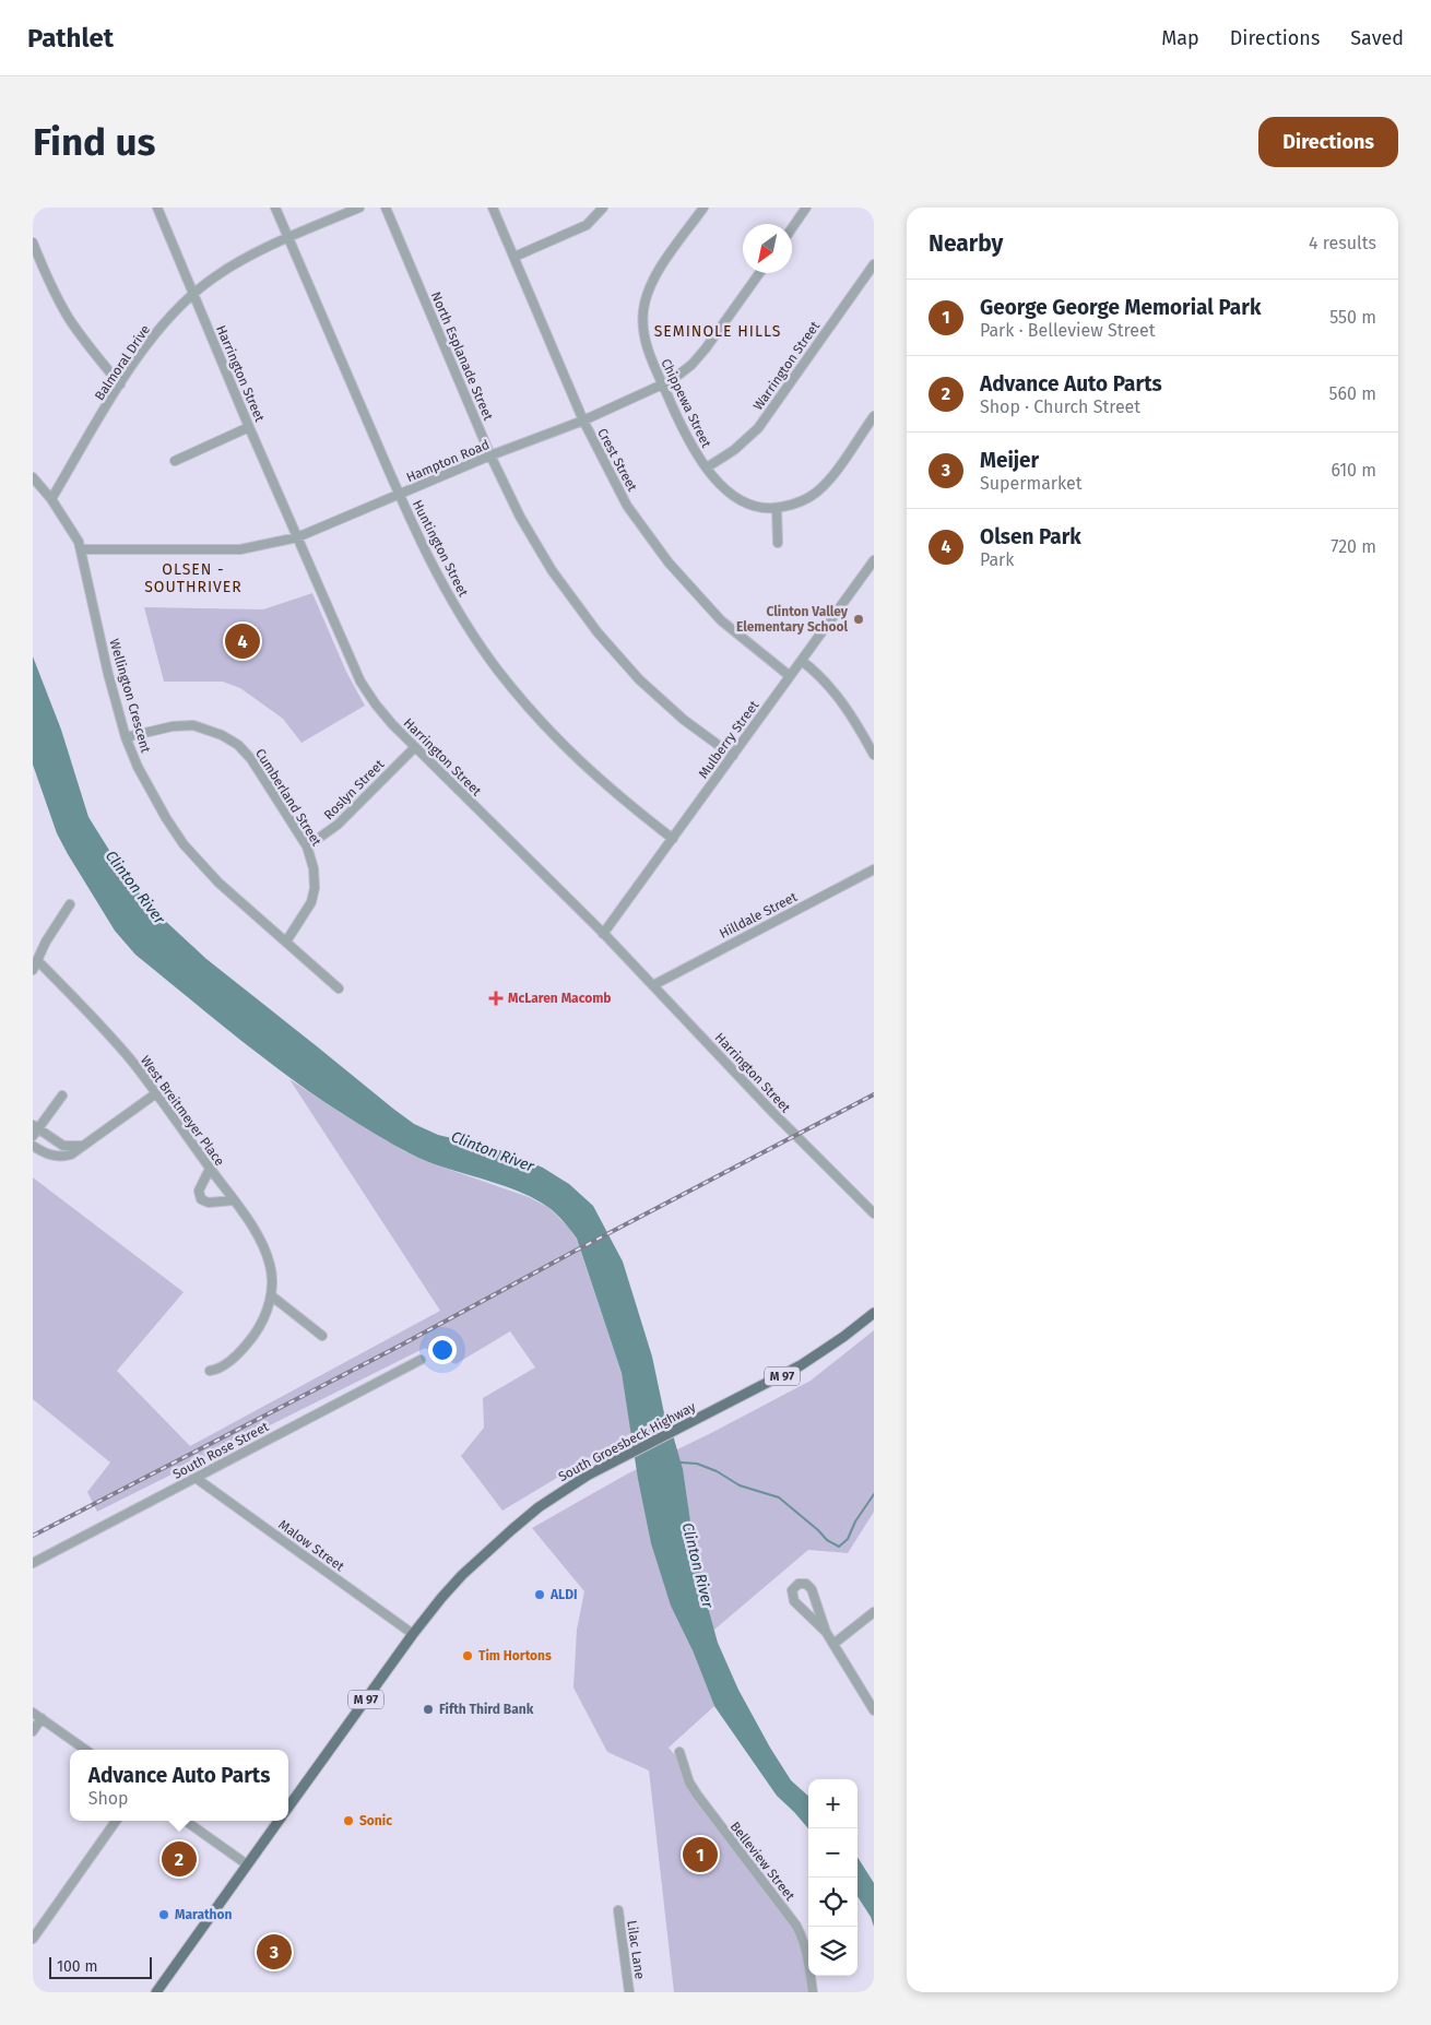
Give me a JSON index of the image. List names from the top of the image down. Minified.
{"streets":{"main road":["M 97","South Groesbeck Highway"],"street":["North Esplanade Street","Balmoral Drive","Warrington Street","Harrington Street","Chippewa Street","Crest Street","Hampton Road","Huntington Street","Wellington Crescent","Mulberry Street","Roslyn Street","Cumberland Street","Hilldale Street","West Breitmeyer Place","South Rose Street","Malow Street","Belleview Street","Lilac Lane"]},"crossings":[["North Esplanade Street","Hampton Road"],["North Esplanade Street","Mulberry Street"],["Balmoral Drive","Harrington Street"],["Balmoral Drive","Huntington Street"],["Balmoral Drive","Wellington Crescent"],["Warrington Street","Chippewa Street"],["Harrington Street","Hampton Road"],["Harrington Street","Mulberry Street"],["Harrington Street","Roslyn Street"],["Harrington Street","Hilldale Street"],["Chippewa Street","Hampton Road"],["Crest Street","Hampton Road"],["Crest Street","Mulberry Street"],["Hampton Road","Huntington Street"],["Hampton Road","Wellington Crescent"],["Huntington Street","Mulberry Street"],["Wellington Crescent","Cumberland Street"],["Roslyn Street","Cumberland Street"],["South Groesbeck Highway","Malow Street"],["South Rose Street","Malow Street"]],"districts":["SEMINOLE HILLS","OLSEN - SOUTHRIVER"],"water":["Clinton River"],"places":{"other":["Clinton Valley Elementary School","ALDI","Tim Hortons","Fifth Third Bank","Sonic","Marathon"],"health":["McLaren Macomb"]},"scale_bar":"100 m","north":"bottom left","page":{"header":"Pathlet","nav":["Map","Directions","Saved"],"buttons":"Directions","title":"Find us","heading":["Nearby","4 results"],"list":[{"mark":"1","name":"George George Memorial Park","note":"Park · Belleview Street","value":"550 m"},{"mark":"2","name":"Advance Auto Parts","note":"Shop · Church Street","value":"560 m"},{"mark":"3","name":"Meijer","note":"Supermarket","value":"610 m"},{"mark":"4","name":"Olsen Park","note":"Park","value":"720 m"}],"pins":["4","1","2","3"],"popup":["Advance Auto Parts","Shop"],"map_buttons":["+","−"],"scale":"100 m"}}
